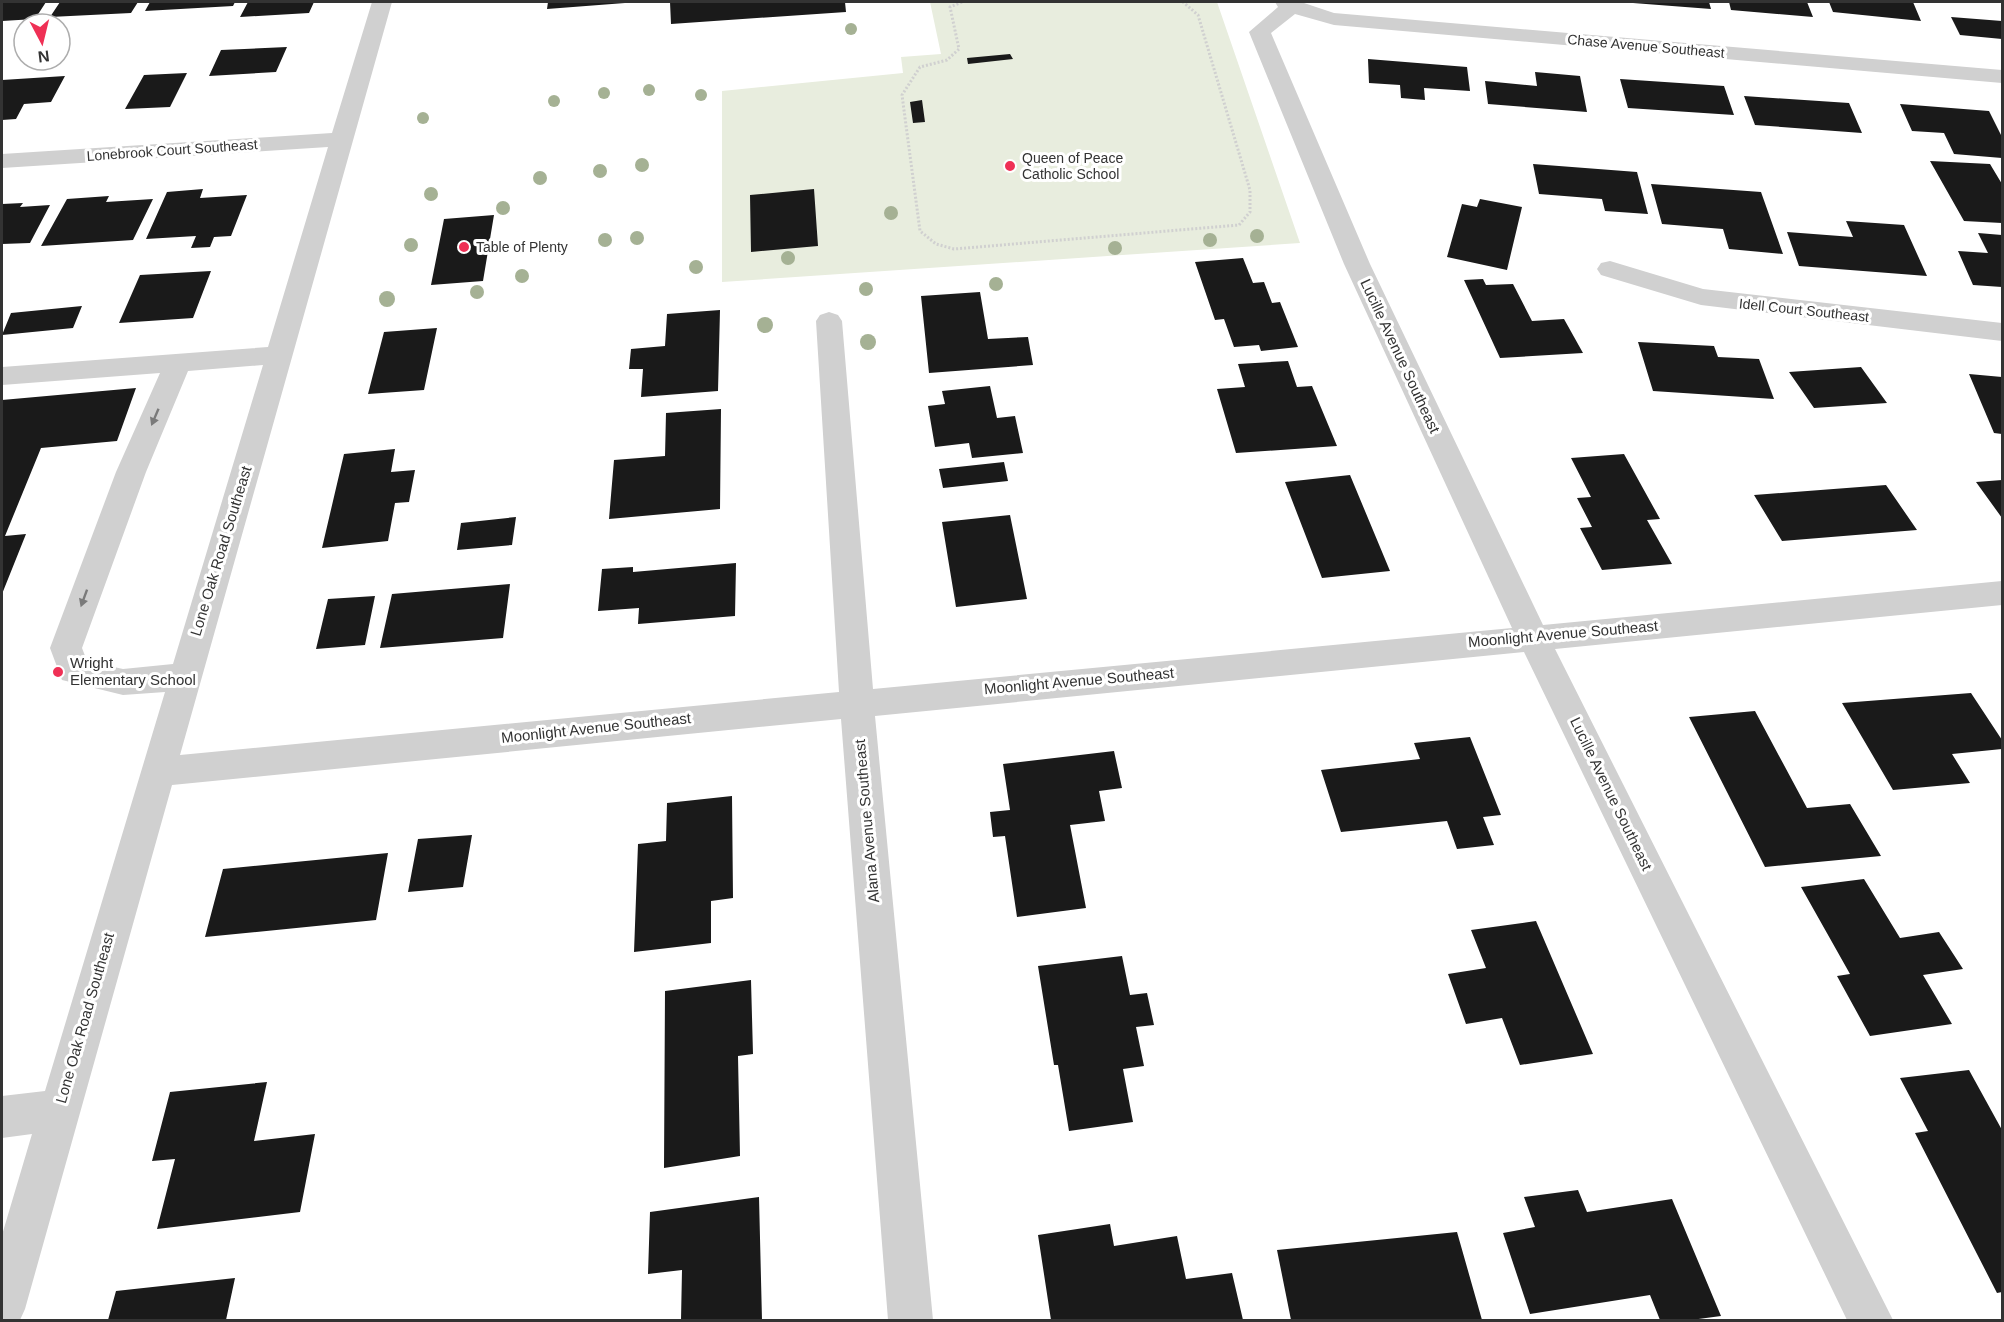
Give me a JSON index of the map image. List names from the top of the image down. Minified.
{"streets":{"street":["Chase Avenue Southeast","Lonebrook Court Southeast","Idell Court Southeast","Lucille Avenue Southeast","Lone Oak Road Southeast","Moonlight Avenue Southeast","Alana Avenue Southeast"]},"crossings":[["Chase Avenue Southeast","Lucille Avenue Southeast"],["Lonebrook Court Southeast","Lone Oak Road Southeast"],["Lucille Avenue Southeast","Moonlight Avenue Southeast"],["Lone Oak Road Southeast","Moonlight Avenue Southeast"],["Moonlight Avenue Southeast","Alana Avenue Southeast"]],"places":["Queen of Peace Catholic School","Table of Plenty","Wright Elementary School"],"north":"bottom"}
